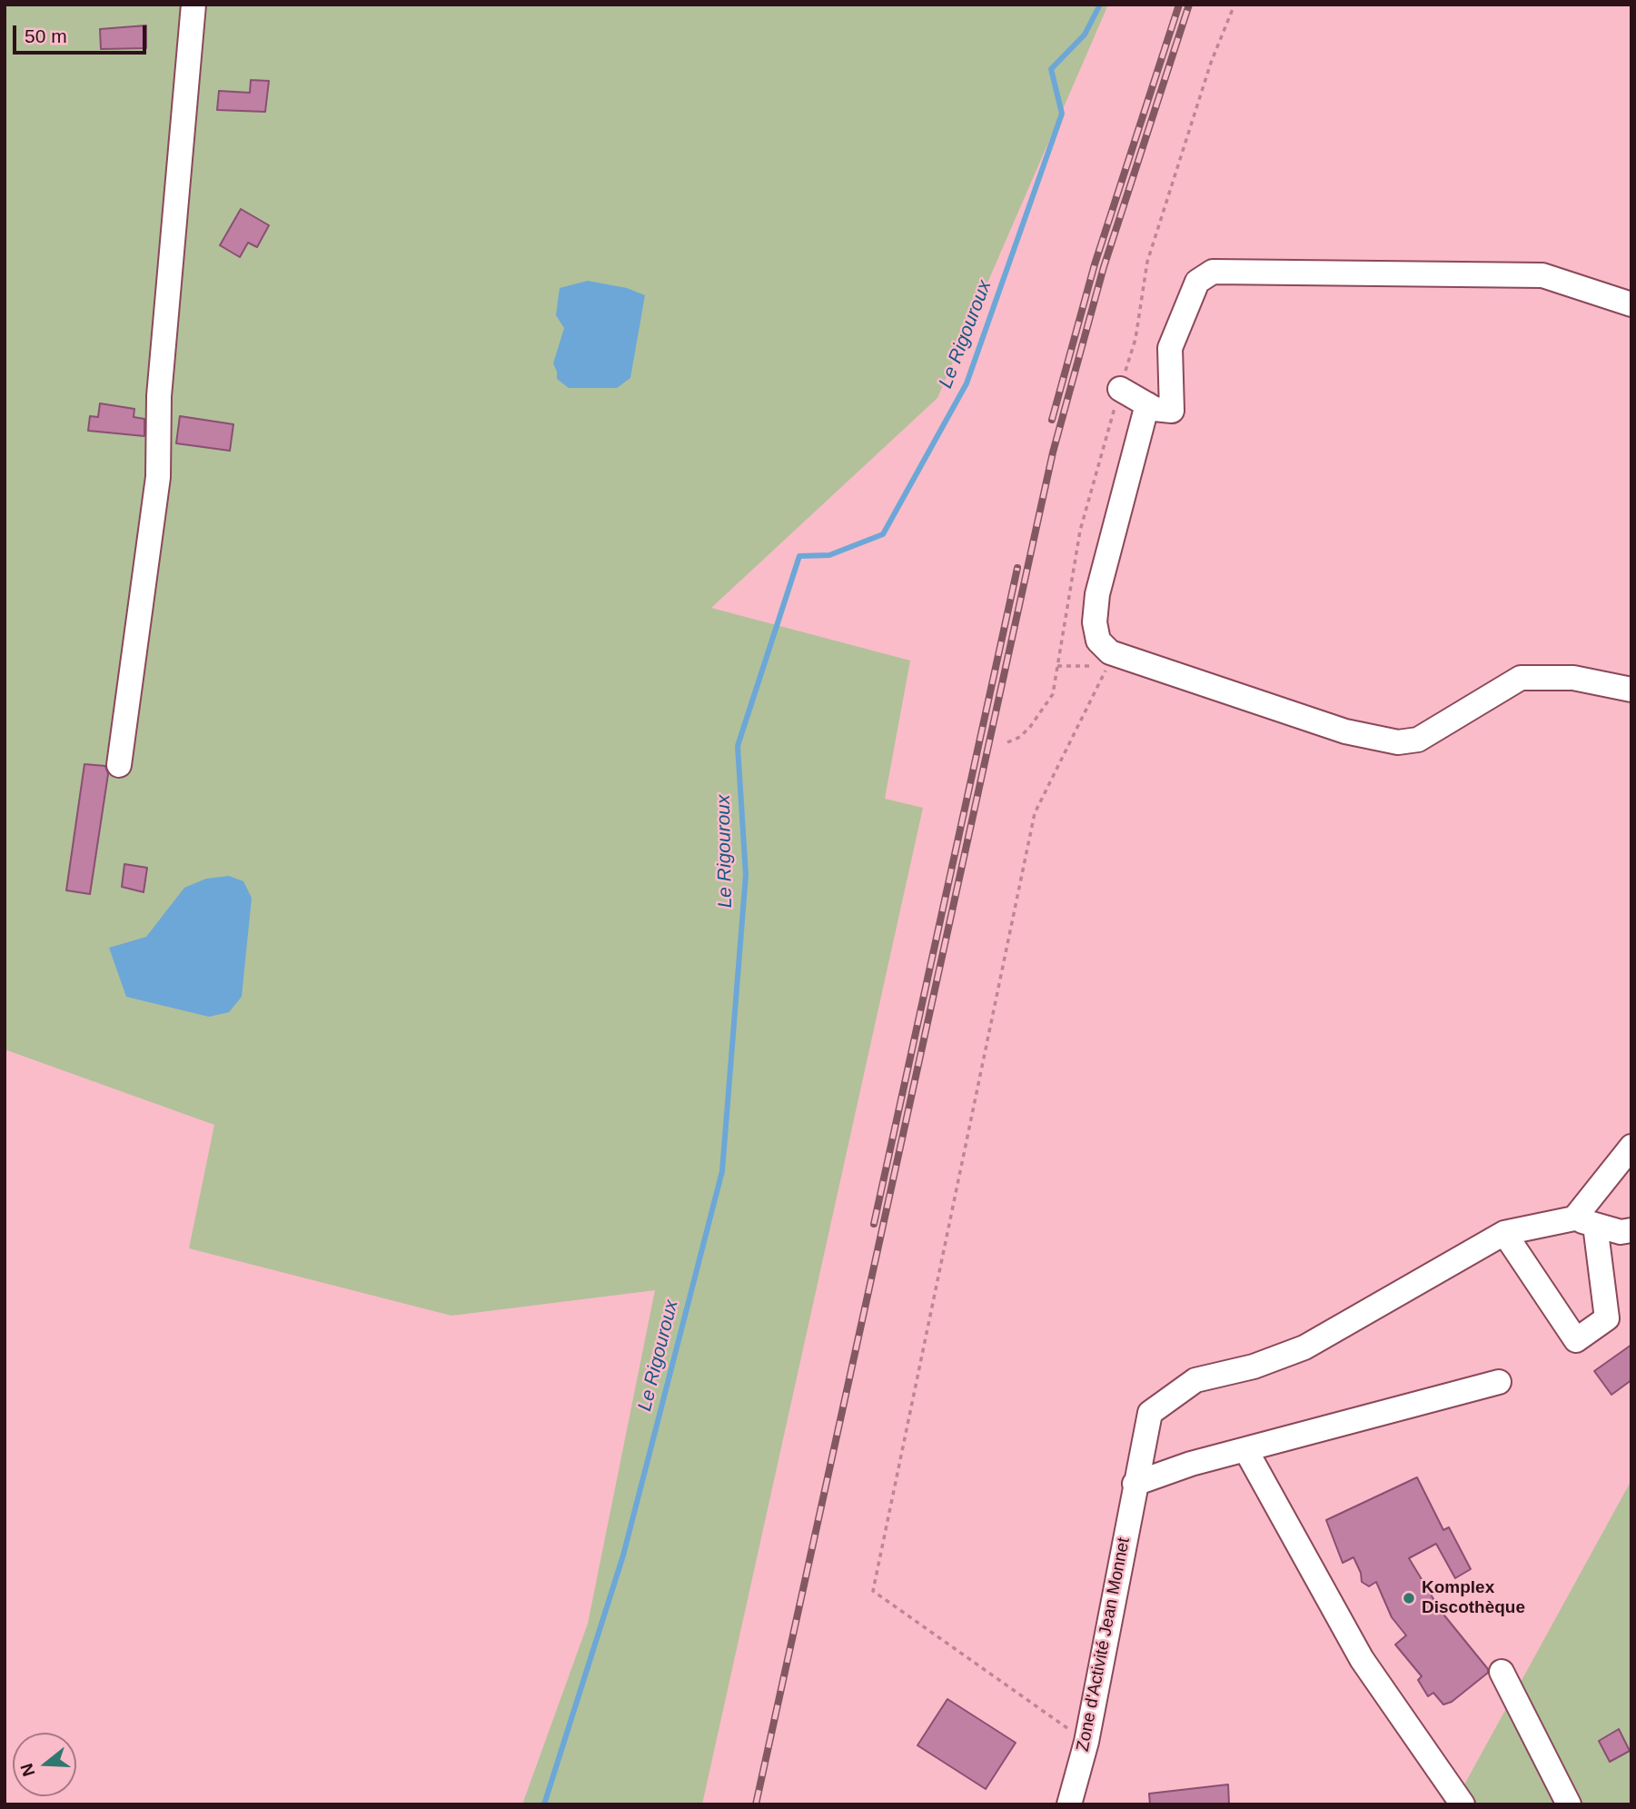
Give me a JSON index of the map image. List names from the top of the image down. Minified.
{"streets":{"street":["Zone d'Activité Jean Monnet"]},"water":["Le Rigouroux"],"places":["Komplex Discothèque"],"scale_bar":"50 m","north":"left"}
